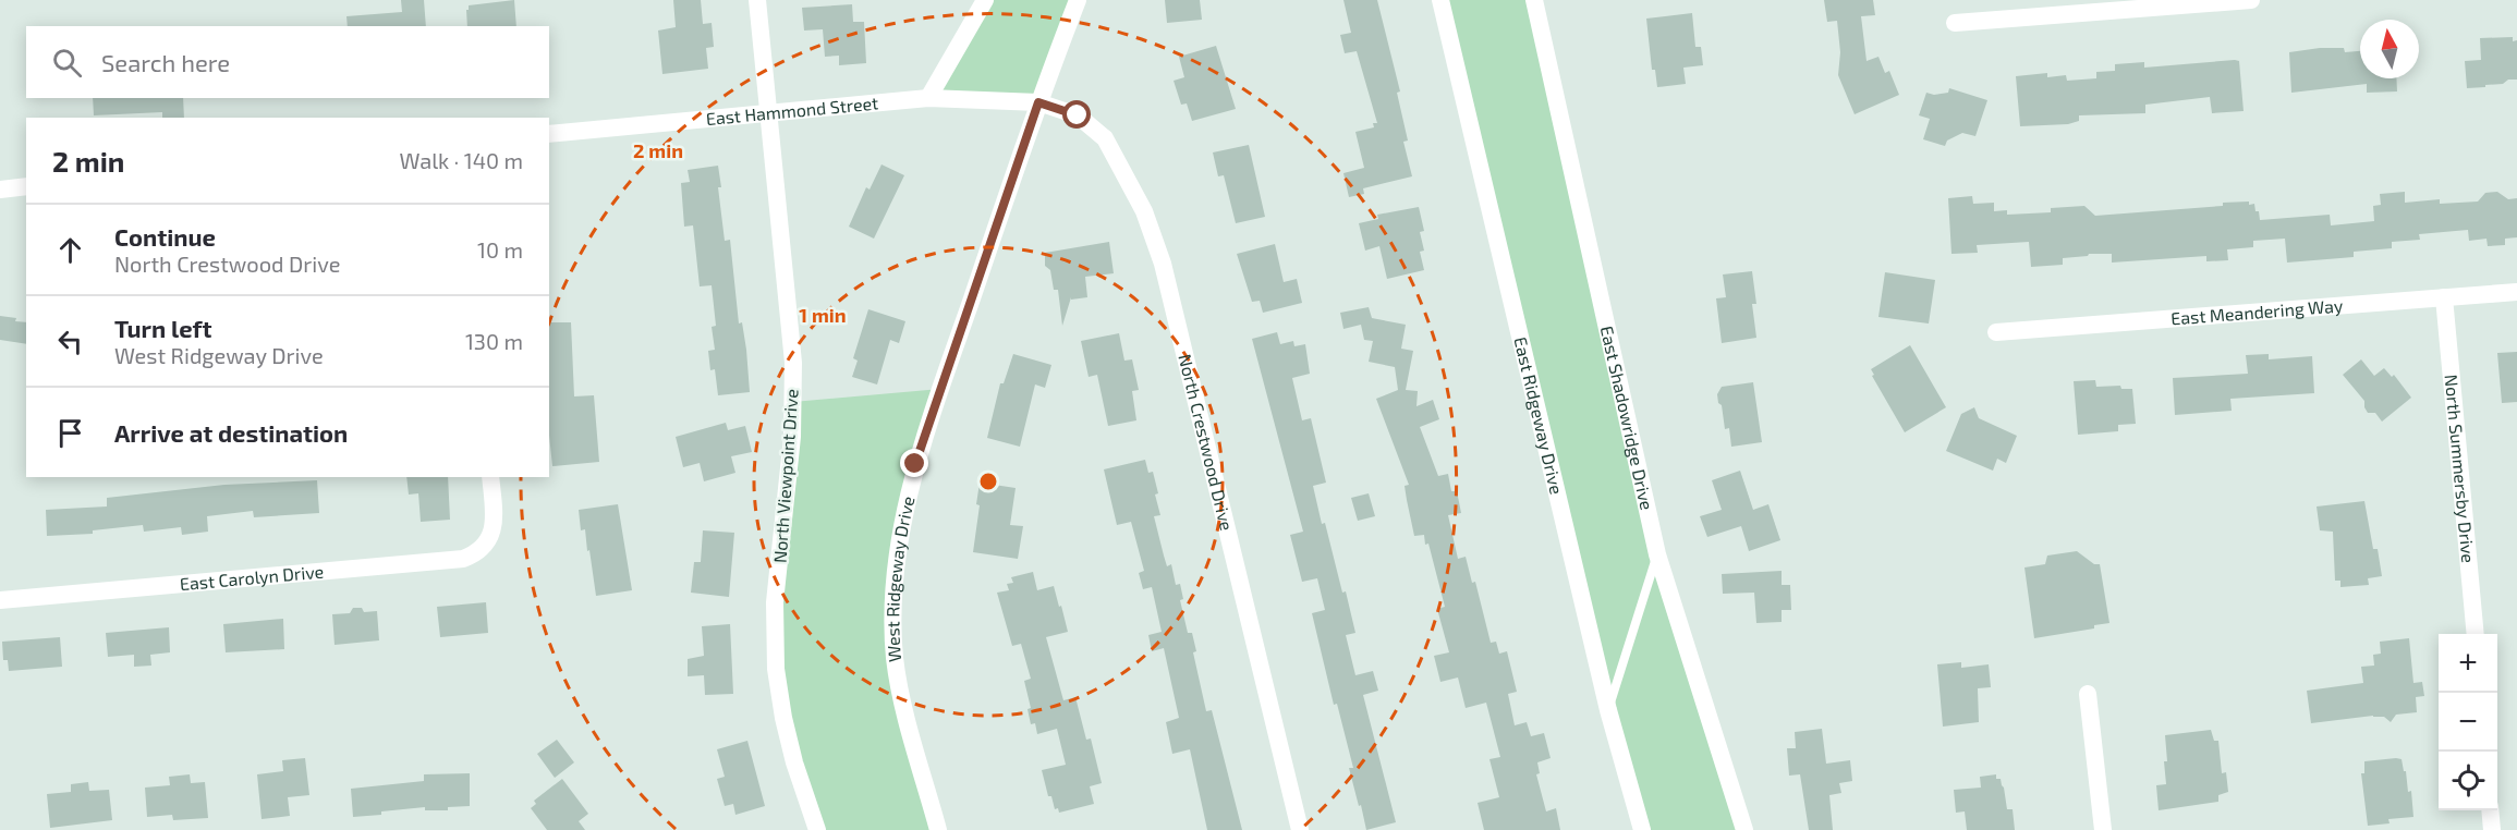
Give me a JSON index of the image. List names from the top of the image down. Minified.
{"streets":{"street":["East Hammond Street","East Meandering Way","East Ridgeway Drive","East Shadowridge Drive","North Crestwood Drive","North Summersby Drive","North Viewpoint Drive","East Carolyn Drive","West Ridgeway Drive"]},"crossings":[["East Hammond Street","North Crestwood Drive"],["East Hammond Street","North Viewpoint Drive"],["East Hammond Street","West Ridgeway Drive"],["East Meandering Way","North Summersby Drive"],["North Crestwood Drive","West Ridgeway Drive"]],"north":"top","page":{"search":"Search here","heading":["2 min","Walk · 140 m"],"list":[["Continue","North Crestwood Drive","10 m"],["Turn left","West Ridgeway Drive","130 m"],"Arrive at destination"],"map_buttons":["+","−"]},"rings":["2 min","1 min"]}
